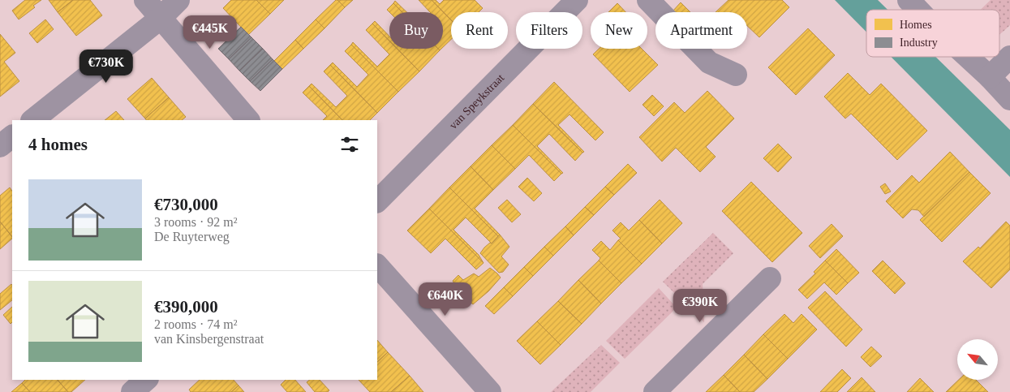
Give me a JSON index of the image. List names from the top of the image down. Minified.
{"streets":{"street":["van Speykstraat"]},"legend":["Homes","Industry"],"north":"top left","page":{"chip":["Buy","Rent","Filters","New","Apartment"],"price":["€445K","€730K","€640K","€390K"],"heading":"4 homes","list":[{"name":"€730,000","note":"3 rooms · 92 m² · De Ruyterweg"},{"name":"€390,000","note":"2 rooms · 74 m² · van Kinsbergenstraat"}]}}
